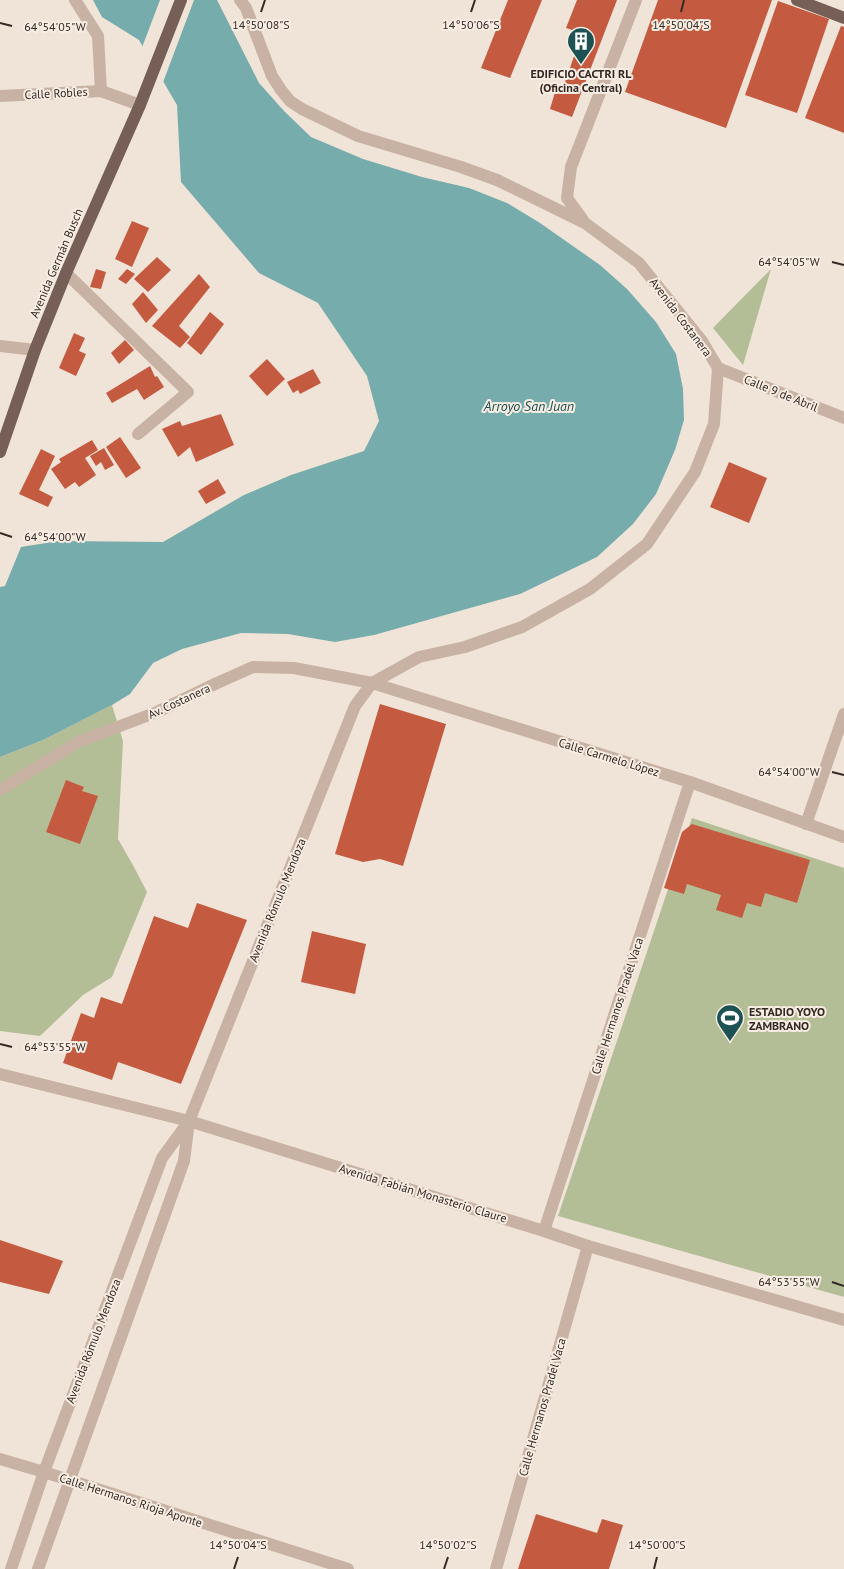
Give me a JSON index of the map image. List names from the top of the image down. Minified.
{"streets":{"main road":["Avenida Germán Busch"],"street":["Calle Robles","Avenida Costanera","Calle 9 de Abril","Av. Costanera","Calle Carmelo López","Avenida Rómulo Mendoza","Calle Hermanos Pradel Vaca","Avenida Fabián Monasterio Claure","Calle Hermanos Rioja Aponte"]},"crossings":[["Calle Robles","Avenida Germán Busch"],["Avenida Costanera","Calle 9 de Abril"],["Avenida Costanera","Av. Costanera"],["Avenida Costanera","Calle Carmelo López"],["Avenida Costanera","Avenida Rómulo Mendoza"],["Av. Costanera","Calle Carmelo López"],["Av. Costanera","Avenida Rómulo Mendoza"],["Calle Carmelo López","Avenida Rómulo Mendoza"],["Calle Carmelo López","Calle Hermanos Pradel Vaca"],["Avenida Rómulo Mendoza","Avenida Fabián Monasterio Claure"],["Avenida Rómulo Mendoza","Calle Hermanos Rioja Aponte"],["Calle Hermanos Pradel Vaca","Avenida Fabián Monasterio Claure"]],"water":["Arroyo San Juan"],"places":{"building":["EDIFICIO CACTRI RL (Oficina Central)"],"sports":["ESTADIO YOYO ZAMBRANO"]},"coordinates":["14°50'08\"S","14°50'06\"S","14°50'04\"S","64°54'05\"W","64°54'00\"W","64°53'55\"W","14°50'02\"S","14°50'00\"S"]}
